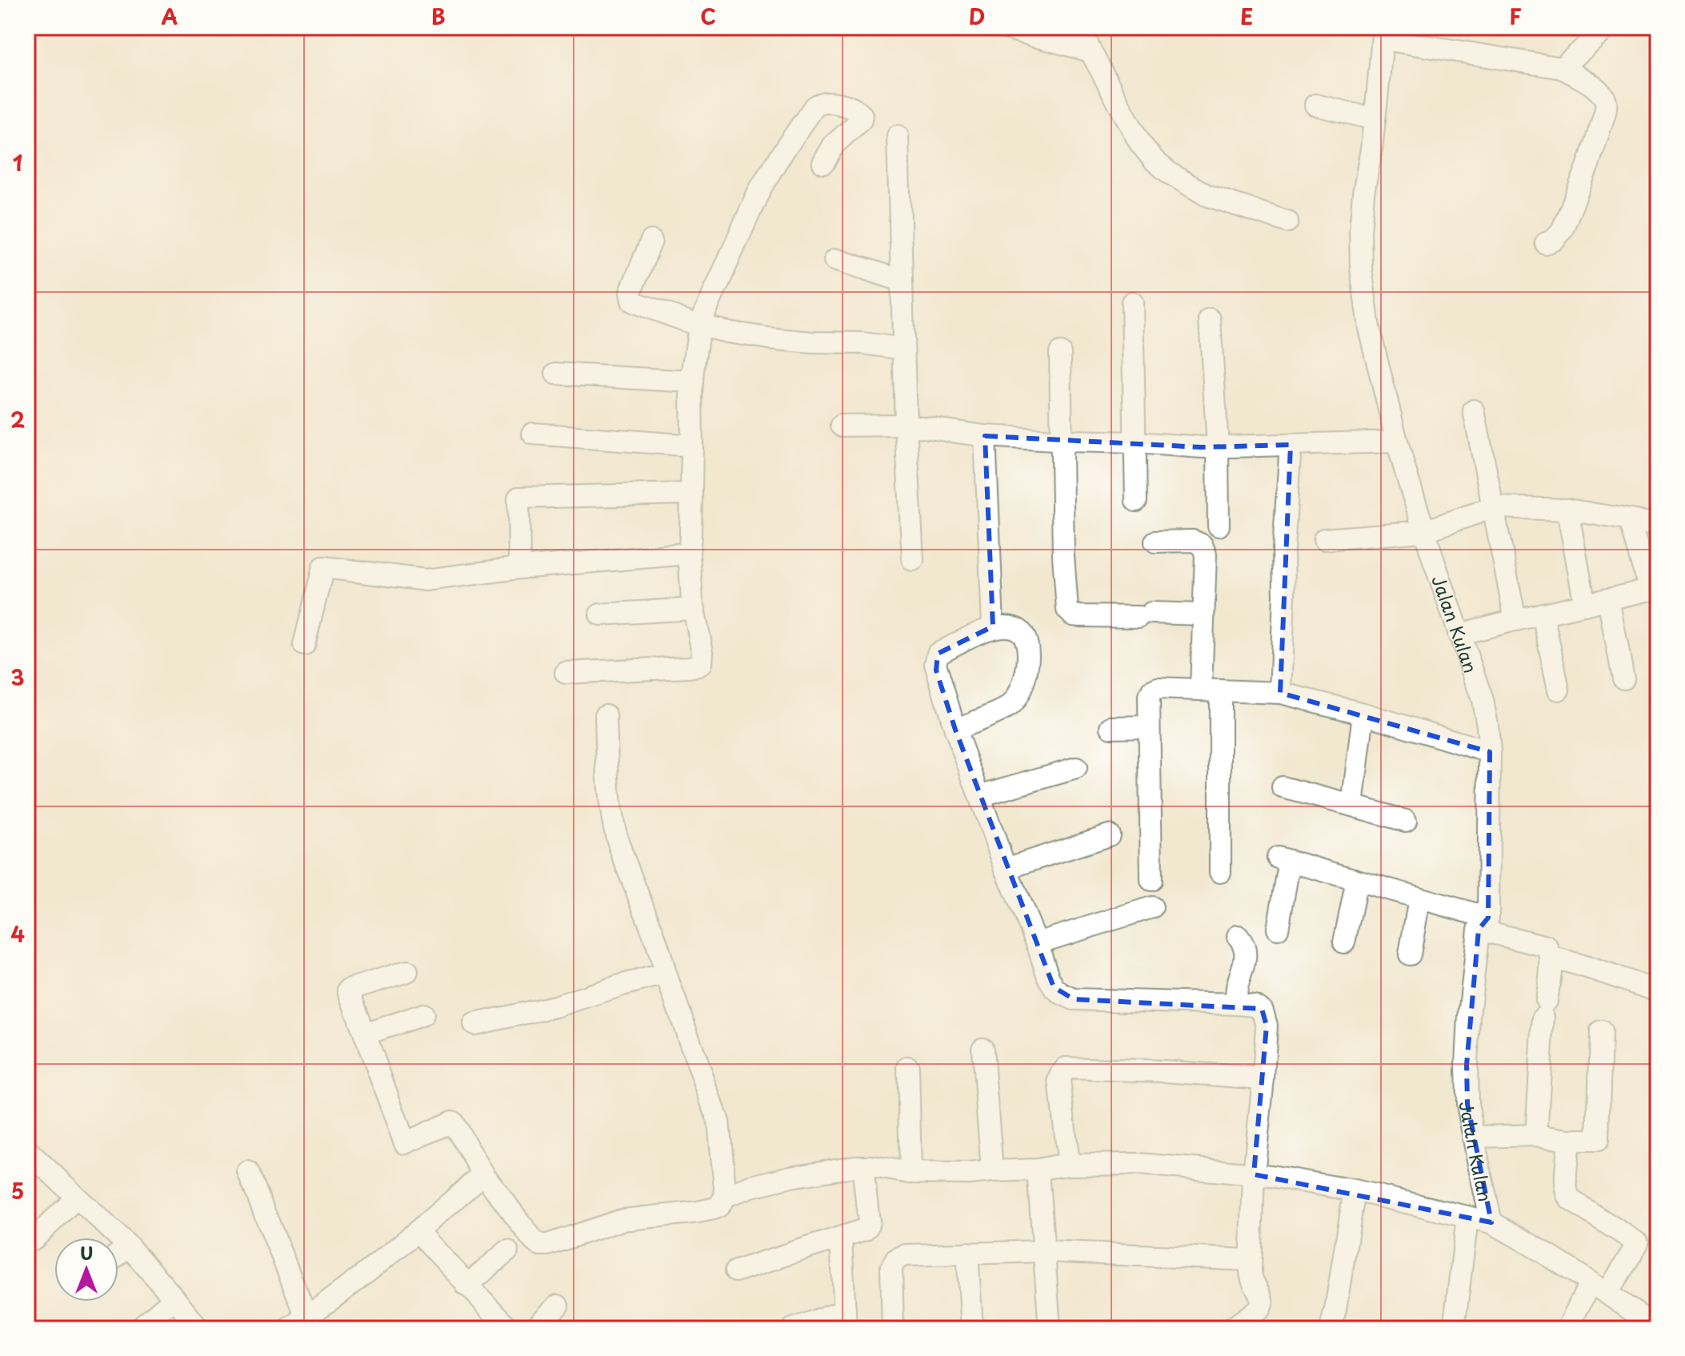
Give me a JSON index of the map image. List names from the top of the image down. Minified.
{"streets":{"street":["Jalan Kulan"]},"north":"top","grid":{"columns":["A","B","C","D","E","F"],"rows":["1","2","3","4","5"]}}
